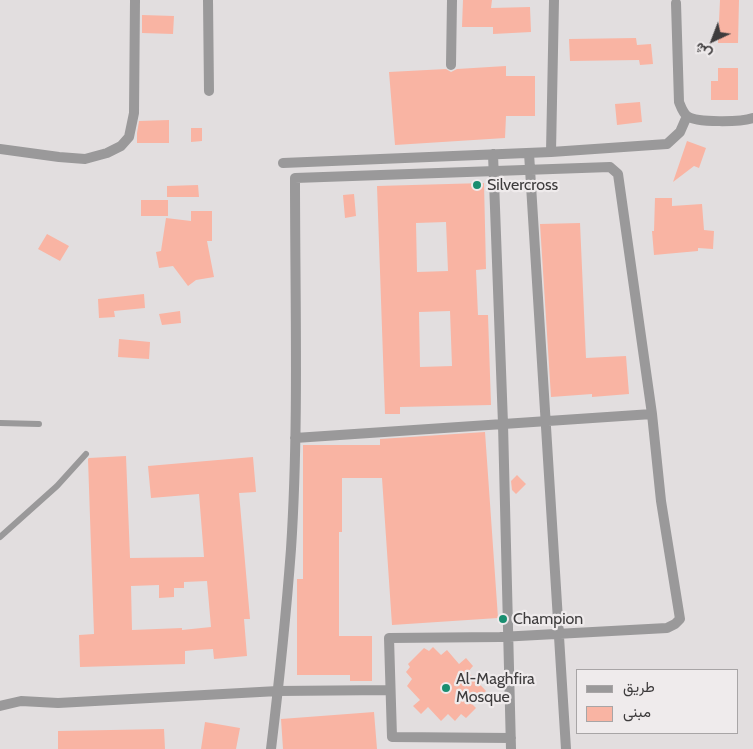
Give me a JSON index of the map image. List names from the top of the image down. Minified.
{"places":["Silvercross","Champion","Al-Maghfira Mosque"],"legend":["طريق","مبنى"],"north":"bottom left"}
